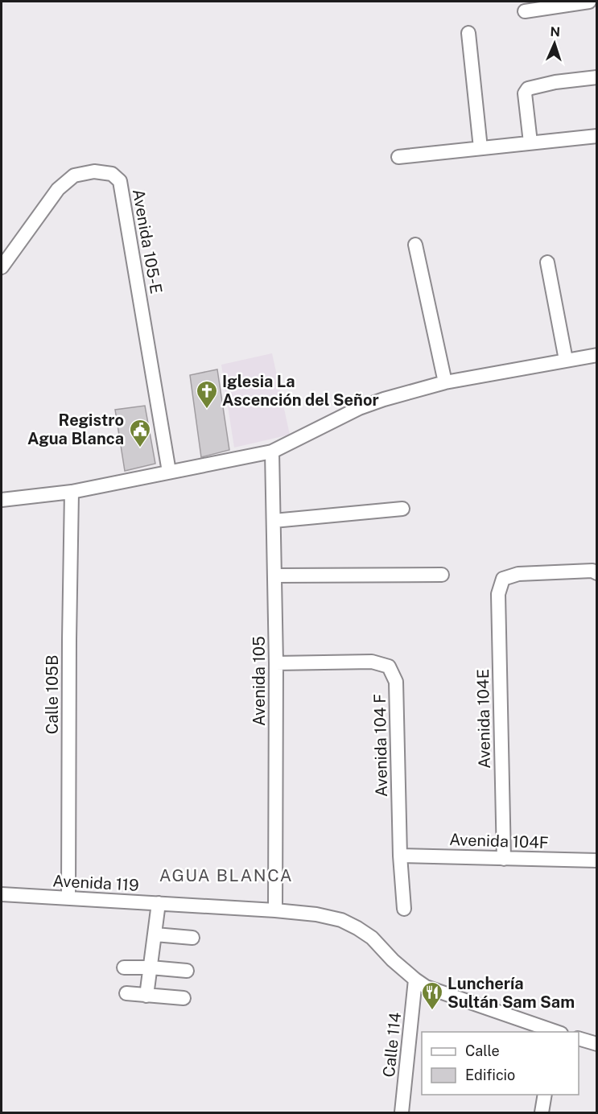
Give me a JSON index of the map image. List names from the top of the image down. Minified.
{"streets":{"street":["Avenida 105-E","Avenida 105","Calle 105B","Avenida 104E","Avenida 104 F","Avenida 104F","Avenida 119","Calle 114"]},"crossings":[["Avenida 105","Avenida 104 F"],["Avenida 105","Avenida 119"],["Calle 105B","Avenida 119"],["Avenida 104E","Avenida 104F"],["Avenida 104 F","Avenida 104F"],["Avenida 119","Calle 114"]],"districts":["AGUA BLANCA"],"places":{"church":["Iglesia La Ascención del Señor"],"public building":["Registro Agua Blanca"],"restaurant":["Lunchería Sultán Sam Sam"]},"legend":["Calle","Edificio"],"north":"top"}
